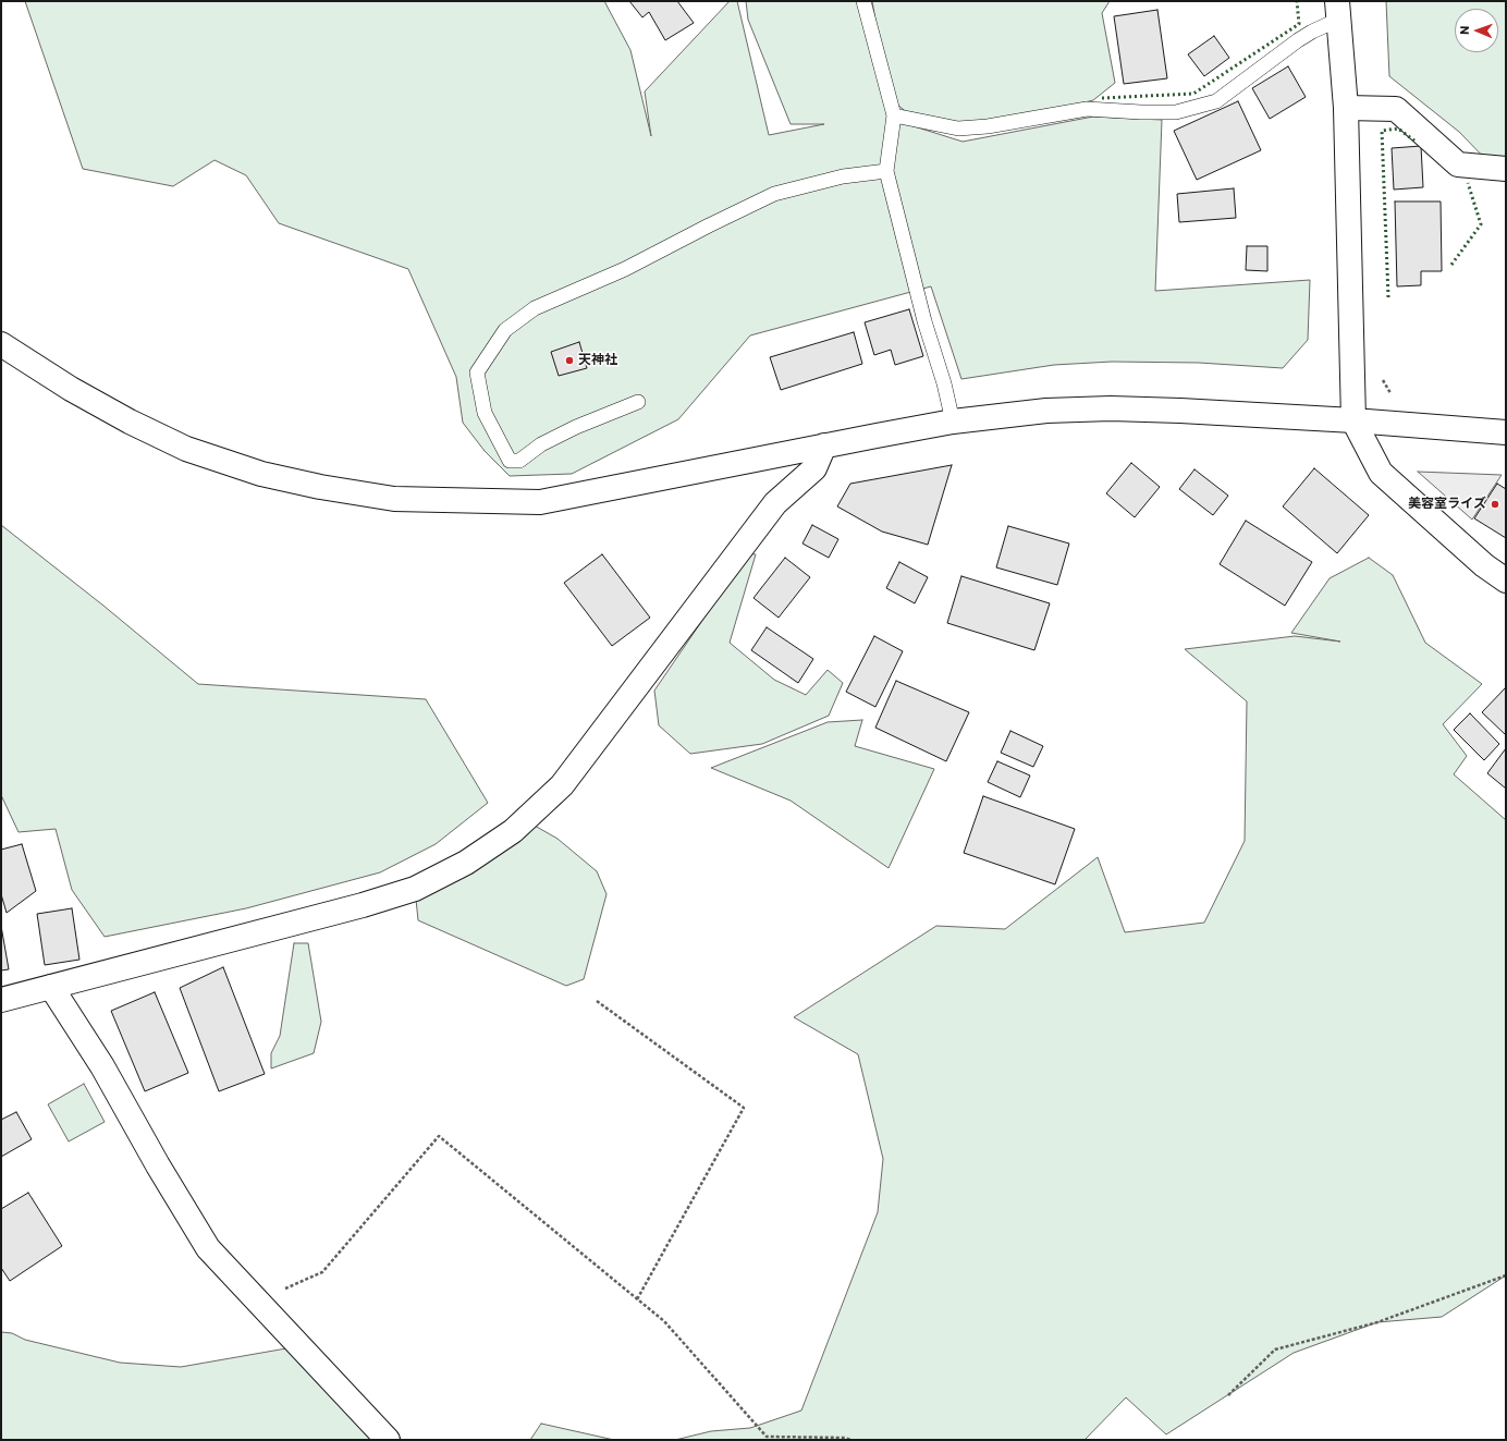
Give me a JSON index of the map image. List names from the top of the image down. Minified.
{"places":["天神社","美容室ライズ"],"north":"left"}
